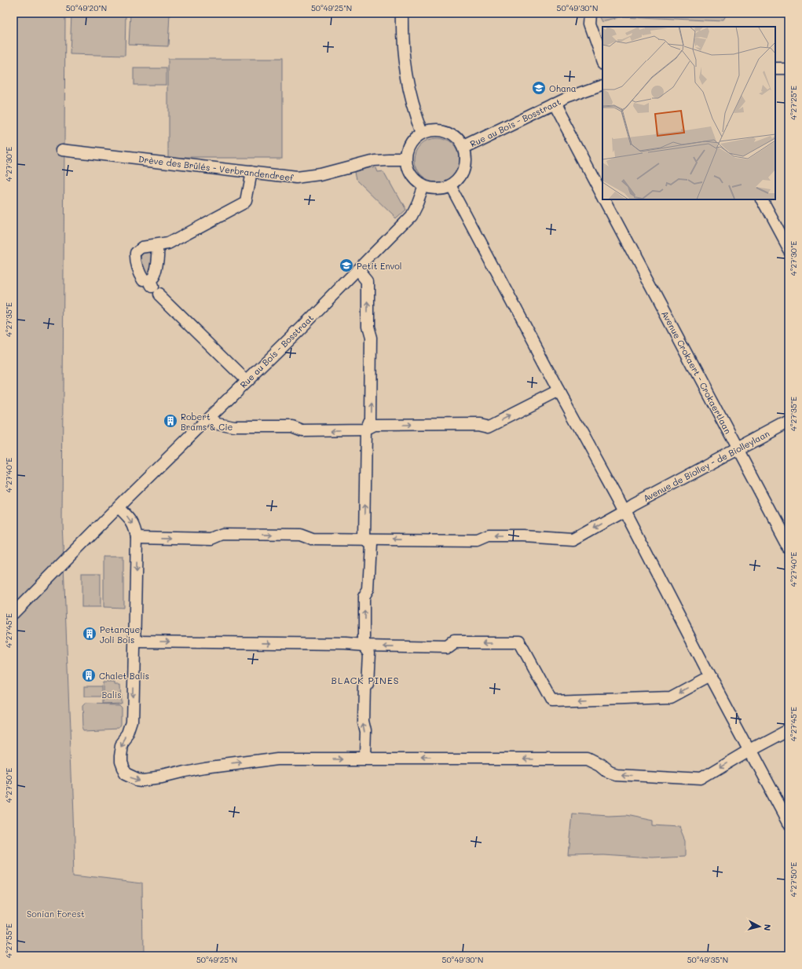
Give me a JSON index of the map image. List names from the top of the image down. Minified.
{"streets":{"street":["Rue au Bois - Bosstraat","Drève des Brûlés - Verbrandendreef","Avenue Crokaert - Crokaertlaan","Avenue de Biolley - de Biolleylaan"]},"crossings":[["Rue au Bois - Bosstraat","Drève des Brûlés - Verbrandendreef"],["Rue au Bois - Bosstraat","Avenue Crokaert - Crokaertlaan"],["Avenue Crokaert - Crokaertlaan","Avenue de Biolley - de Biolleylaan"]],"districts":["BLACK PINES"],"parks":["Balis","Sonian Forest"],"places":{"school or university":["Ohana","Petit Envol"],"building":["Robert Brams & Cie","Petanque Joli Bois","Chalet Balis"]},"north":"right","coordinates":["50°49'20\"N","50°49'25\"N","50°49'30\"N","4°27'25\"E","4°27'30\"E","4°27'35\"E","4°27'40\"E","4°27'45\"E","4°27'50\"E","4°27'55\"E","50°49'35\"N"]}
